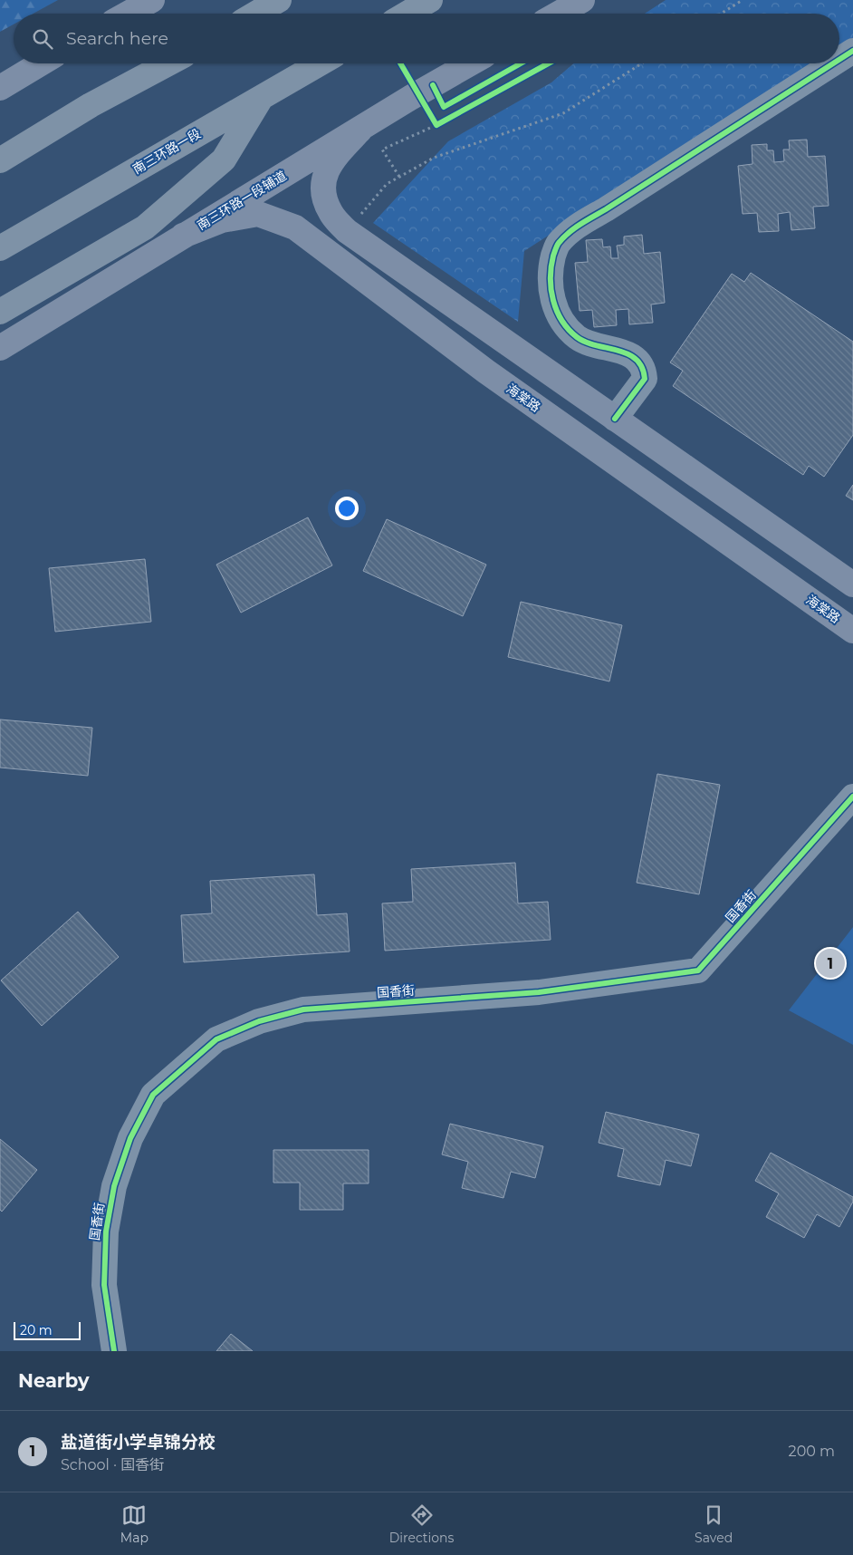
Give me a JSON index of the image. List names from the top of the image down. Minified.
{"streets":{"highway":["南三环路一段"],"main road":["南三环路一段辅道","海棠路"],"street":["国香街"]},"crossings":[["南三环路一段辅道","海棠路"]],"scale_bar":"20 m","page":{"search":"Search here","pins":"1","scale":"20 m","heading":"Nearby","list":[{"mark":"1","name":"盐道街小学卓锦分校","note":"School · 国香街","value":"200 m"}],"nav":["Map","Directions","Saved"]}}
